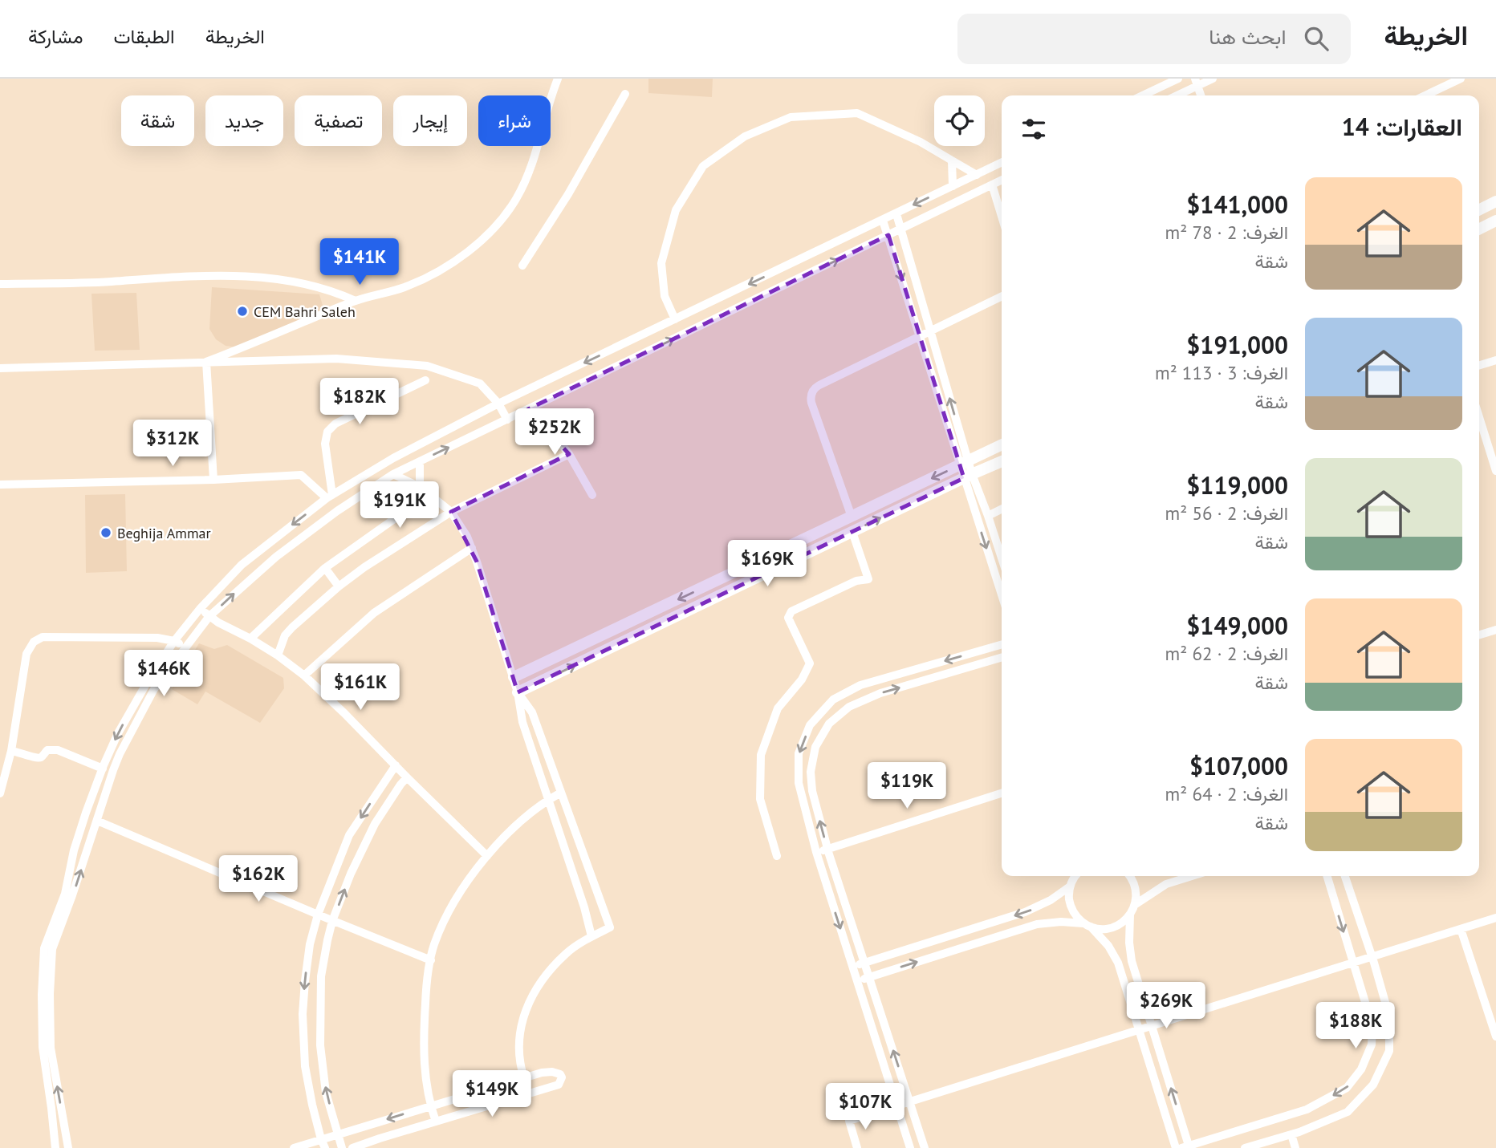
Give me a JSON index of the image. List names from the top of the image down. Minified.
{"places":["CEM Bahri Saleh","Beghija Ammar"],"page":{"header":"الخريطة","search":"ابحث هنا","nav":["الخريطة","الطبقات","مشاركة"],"chip":["شراء","إيجار","تصفية","جديد","شقة"],"heading":"العقارات: 14","list":[{"name":"$141,000","note":"الغرف: 2 · 78 m² · شقة"},{"name":"$191,000","note":"الغرف: 3 · 113 m² · شقة"},{"name":"$119,000","note":"الغرف: 2 · 56 m² · شقة"},{"name":"$149,000","note":"الغرف: 2 · 62 m² · شقة"},{"name":"$107,000","note":"الغرف: 2 · 64 m² · شقة"}],"price":["$141K","$182K","$252K","$312K","$191K","$169K","$146K","$161K","$119K","$162K","$269K","$188K","$149K","$107K"]}}
